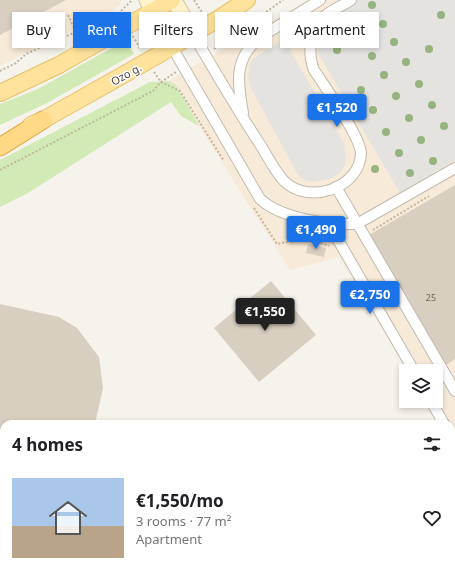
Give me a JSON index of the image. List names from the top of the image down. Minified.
{"streets":{"main road":["Ozo g."]},"house_numbers":["25"],"page":{"chip":["Buy","Rent","Filters","New","Apartment"],"price":["€1,520","€1,490","€2,750","€1,550"],"heading":"4 homes","list":[{"name":"€1,550/mo","note":"3 rooms · 77 m² · Apartment"}]}}
